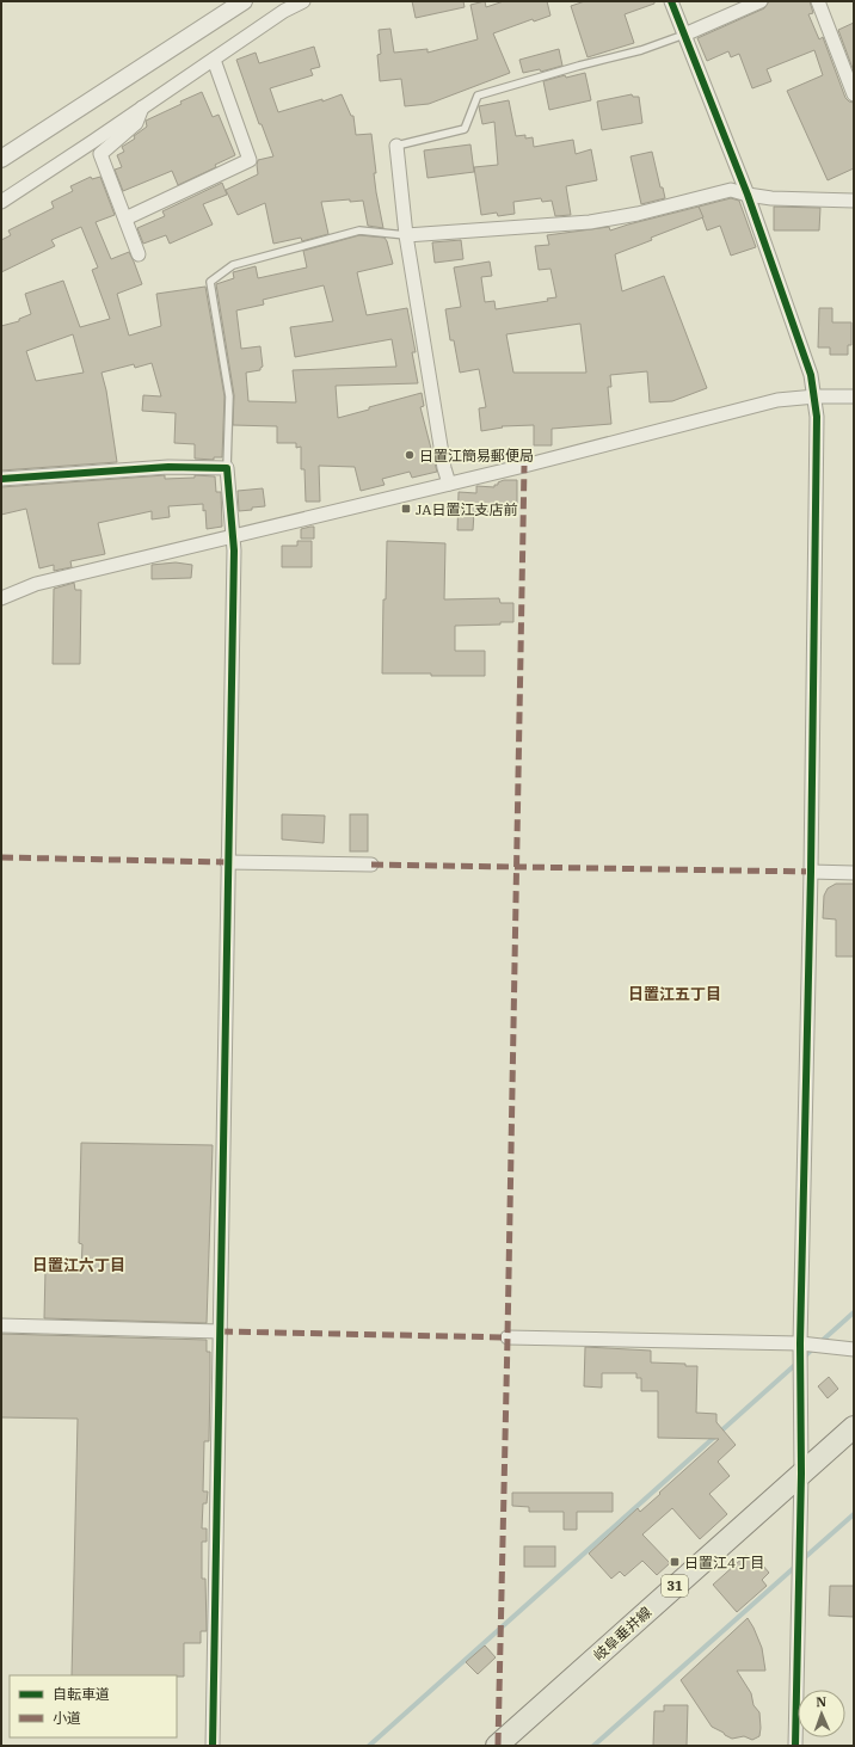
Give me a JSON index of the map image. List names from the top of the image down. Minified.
{"streets":{"main road":["31","岐阜垂井線"]},"districts":["日置江五丁目","日置江六丁目"],"places":{"other":["日置江簡易郵便局"],"transit":["JA日置江支店前","日置江4丁目"]},"legend":["自転車道","小道"],"north":"top"}
